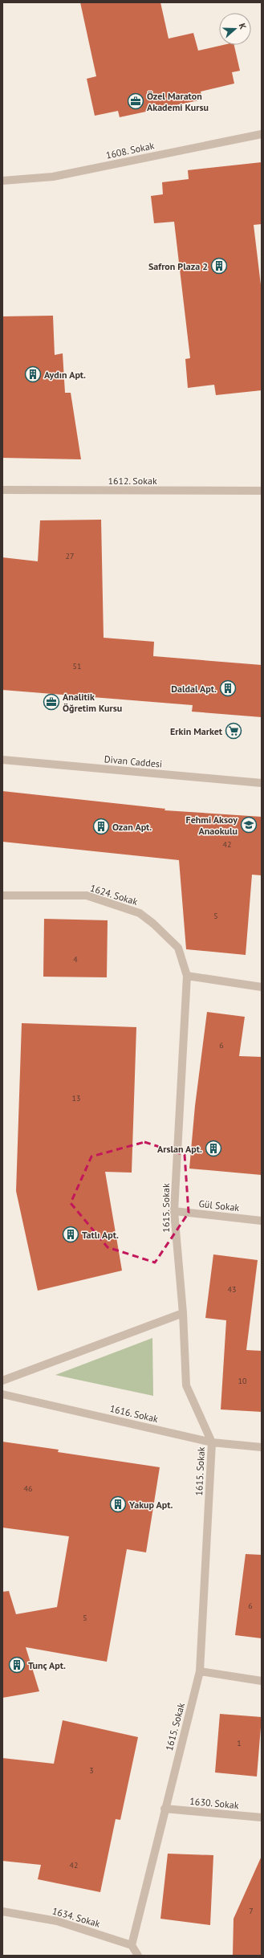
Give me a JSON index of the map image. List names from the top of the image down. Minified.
{"streets":{"street":["1608. Sokak","1612. Sokak","Divan Caddesi","1624. Sokak","Gül Sokak","1615. Sokak","1616. Sokak","1630. Sokak","1634. Sokak"]},"crossings":[["1624. Sokak","1615. Sokak"],["Gül Sokak","1615. Sokak"],["1615. Sokak","1616. Sokak"],["1615. Sokak","1630. Sokak"],["1615. Sokak","1634. Sokak"]],"places":{"office":["Özel Maraton Akademi Kursu","Analitik Öğretim Kursu"],"building":["Safron Plaza 2","Aydın Apt.","Daldal Apt.","Ozan Apt.","Arslan Apt.","Tatlı Apt.","Yakup Apt.","Tunç Apt."],"supermarket":["Erkin Market"],"school or university":["Fehmi Aksoy Anaokulu"]},"house_numbers":["27","51","42","5","4","6","13","43","10","46","6","5","1","3","42","7"],"north":"right"}
